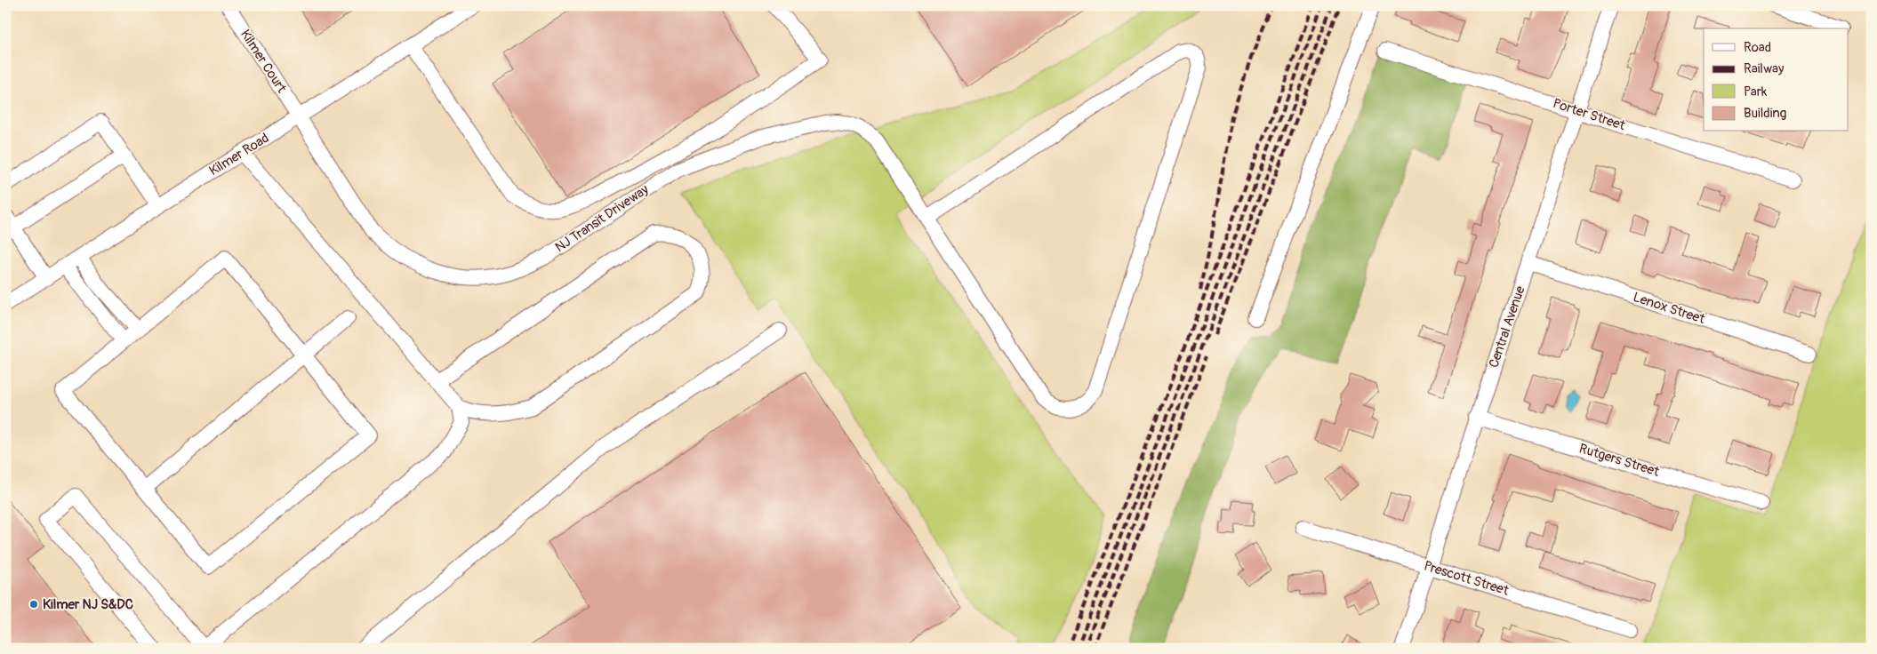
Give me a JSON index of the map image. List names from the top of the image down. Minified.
{"streets":{"street":["Kilmer Court","Porter Street","Kilmer Road","NJ Transit Driveway","Lenox Street","Central Avenue","Rutgers Street","Prescott Street"]},"crossings":[["Kilmer Court","Kilmer Road"],["Kilmer Court","NJ Transit Driveway"],["Porter Street","Central Avenue"],["Kilmer Road","NJ Transit Driveway"],["Lenox Street","Central Avenue"],["Central Avenue","Rutgers Street"],["Central Avenue","Prescott Street"]],"places":["Kilmer NJ S&DC"],"legend":["Road","Railway","Park","Building"]}
